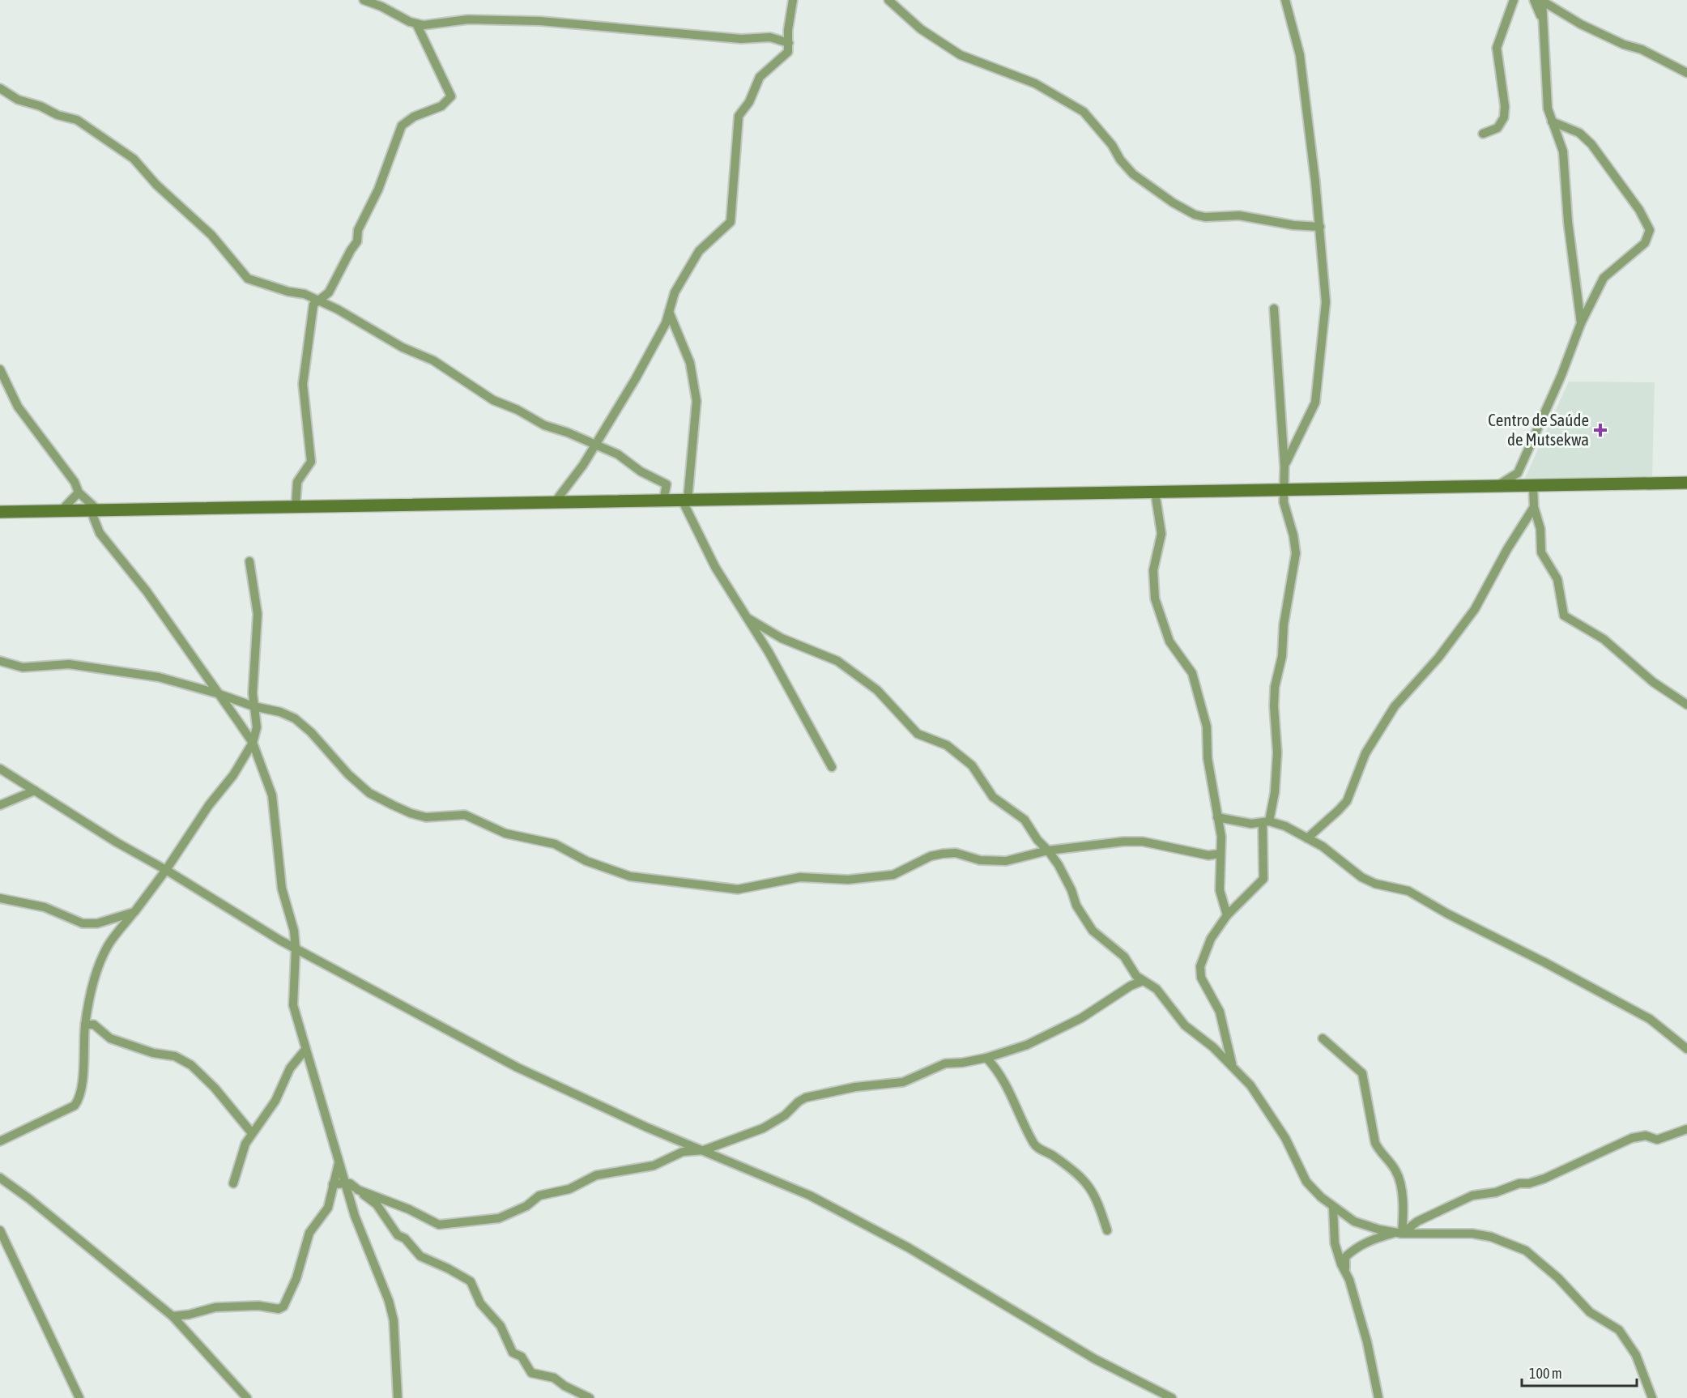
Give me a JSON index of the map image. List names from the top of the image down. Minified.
{"places":{"health":["Centro de Saúde de Mutsekwa"]},"scale_bar":"100 m"}
